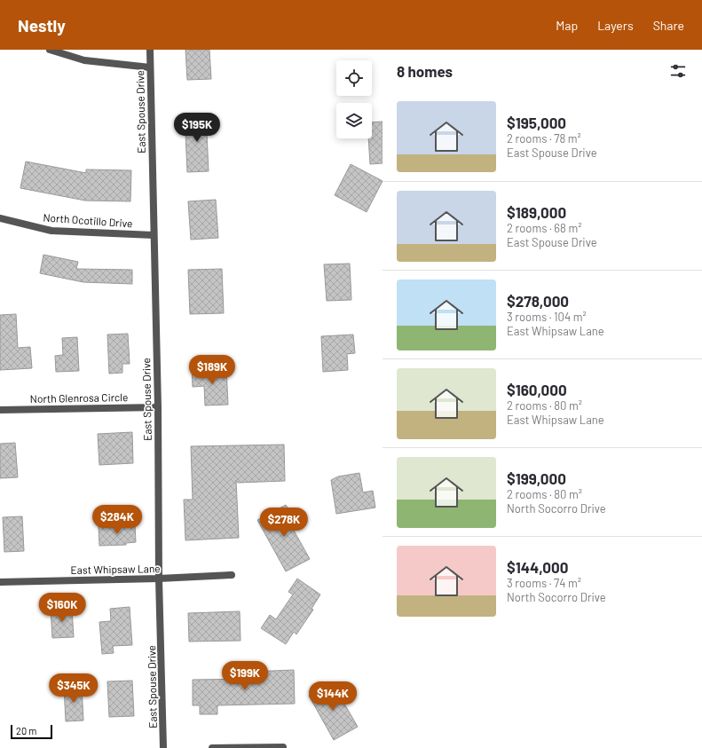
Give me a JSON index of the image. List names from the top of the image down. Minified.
{"streets":{"street":["East Spouse Drive","North Ocotillo Drive","North Glenrosa Circle","East Whipsaw Lane"]},"crossings":[["East Spouse Drive","North Ocotillo Drive"],["East Spouse Drive","North Glenrosa Circle"],["East Spouse Drive","East Whipsaw Lane"]],"scale_bar":"20 m","page":{"header":"Nestly","nav":["Map","Layers","Share"],"heading":"8 homes","list":[{"name":"$195,000","note":"2 rooms · 78 m² · East Spouse Drive"},{"name":"$189,000","note":"2 rooms · 68 m² · East Spouse Drive"},{"name":"$278,000","note":"3 rooms · 104 m² · East Whipsaw Lane"},{"name":"$160,000","note":"2 rooms · 80 m² · East Whipsaw Lane"},{"name":"$199,000","note":"2 rooms · 80 m² · North Socorro Drive"},{"name":"$144,000","note":"3 rooms · 74 m² · North Socorro Drive"}],"price":["$195K","$189K","$284K","$278K","$160K","$199K","$345K","$144K"],"scale":"20 m"}}
